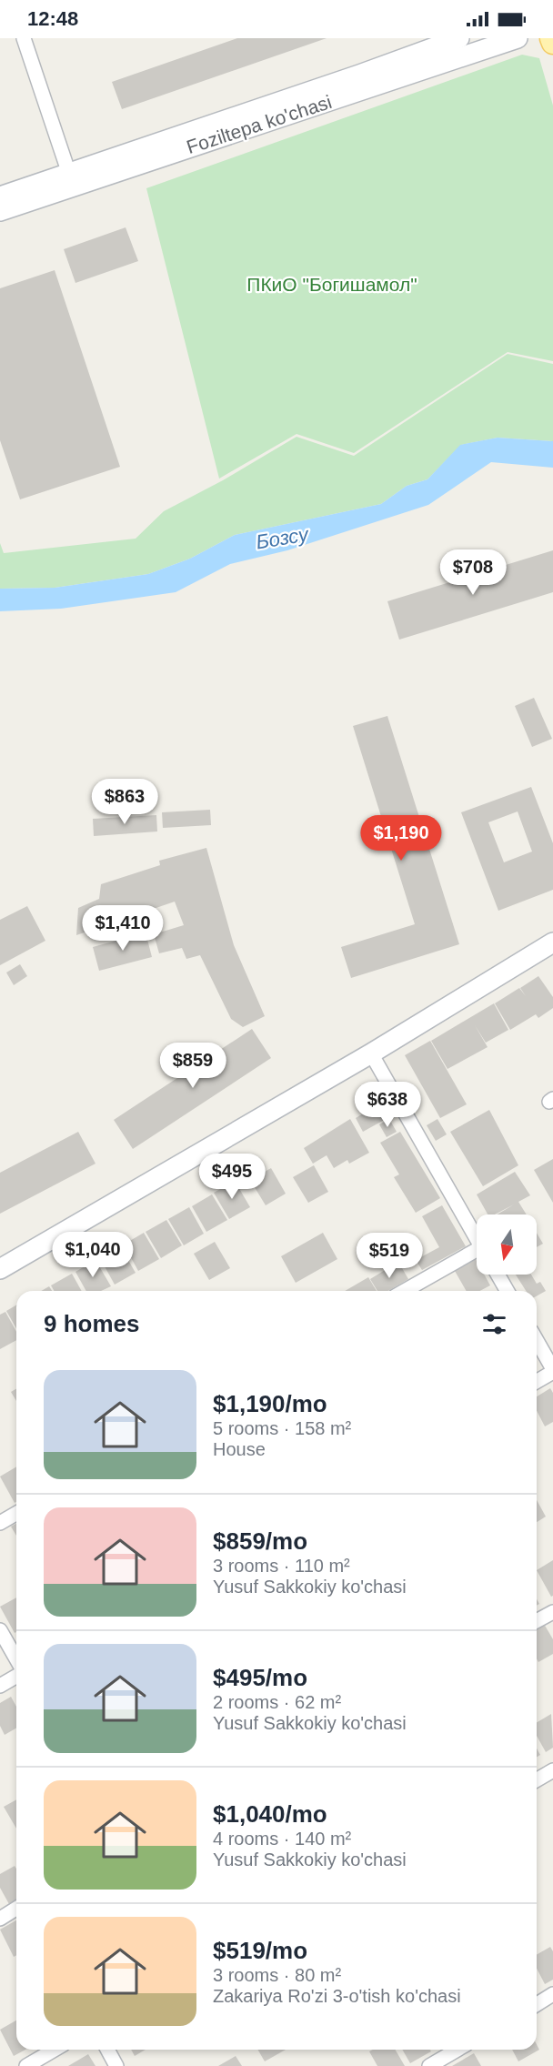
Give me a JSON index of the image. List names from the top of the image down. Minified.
{"streets":{"main road":["Foziltepa ko'chasi"]},"water":["Бозсу"],"parks":["ПКиО \"Богишамол\""],"north":"bottom","page":{"status":"12:48","price":["$708","$863","$1,190","$1,410","$859","$638","$495","$1,040","$519"],"heading":"9 homes","list":[{"name":"$1,190/mo","note":"5 rooms · 158 m² · House"},{"name":"$859/mo","note":"3 rooms · 110 m² · Yusuf Sakkokiy ko'chasi"},{"name":"$495/mo","note":"2 rooms · 62 m² · Yusuf Sakkokiy ko'chasi"},{"name":"$1,040/mo","note":"4 rooms · 140 m² · Yusuf Sakkokiy ko'chasi"},{"name":"$519/mo","note":"3 rooms · 80 m² · Zakariya Ro'zi 3-o'tish ko'chasi"}]}}
